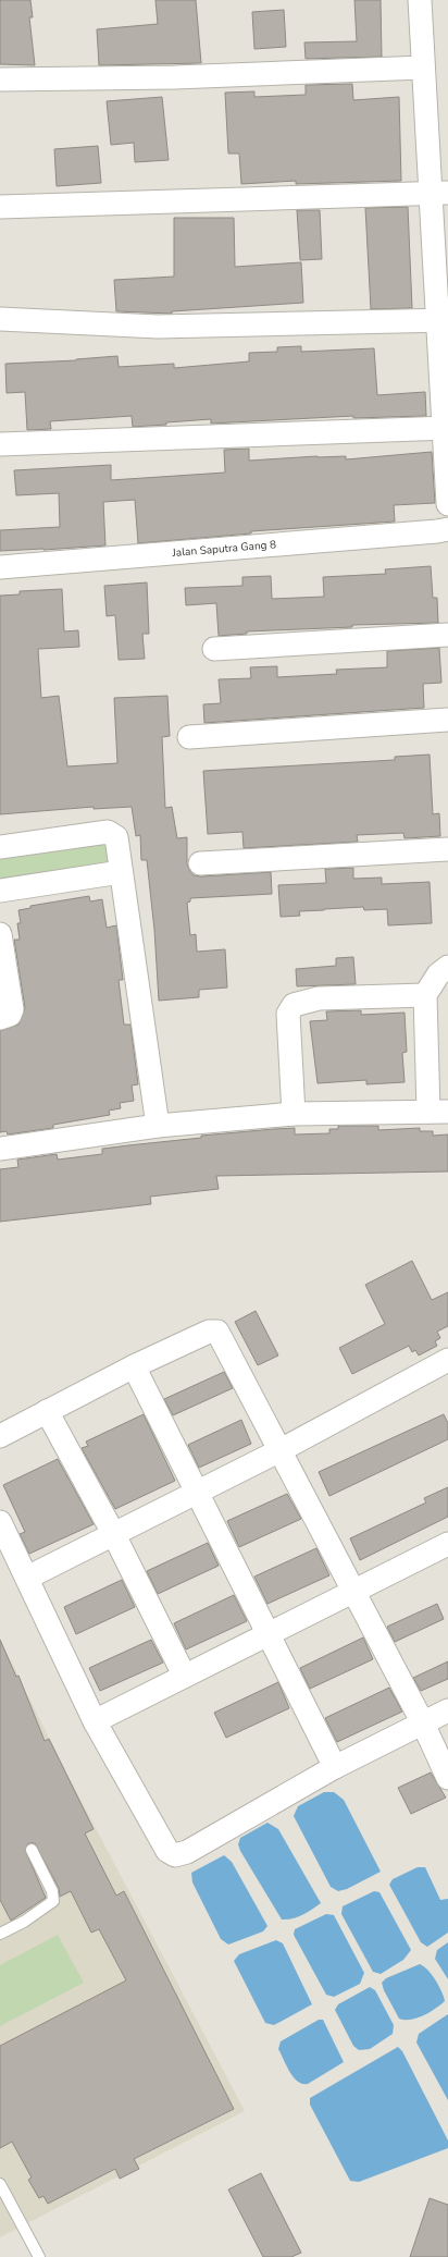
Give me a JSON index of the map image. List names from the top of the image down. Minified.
{"streets":{"street":["Jalan Saputra Gang 8"]}}
